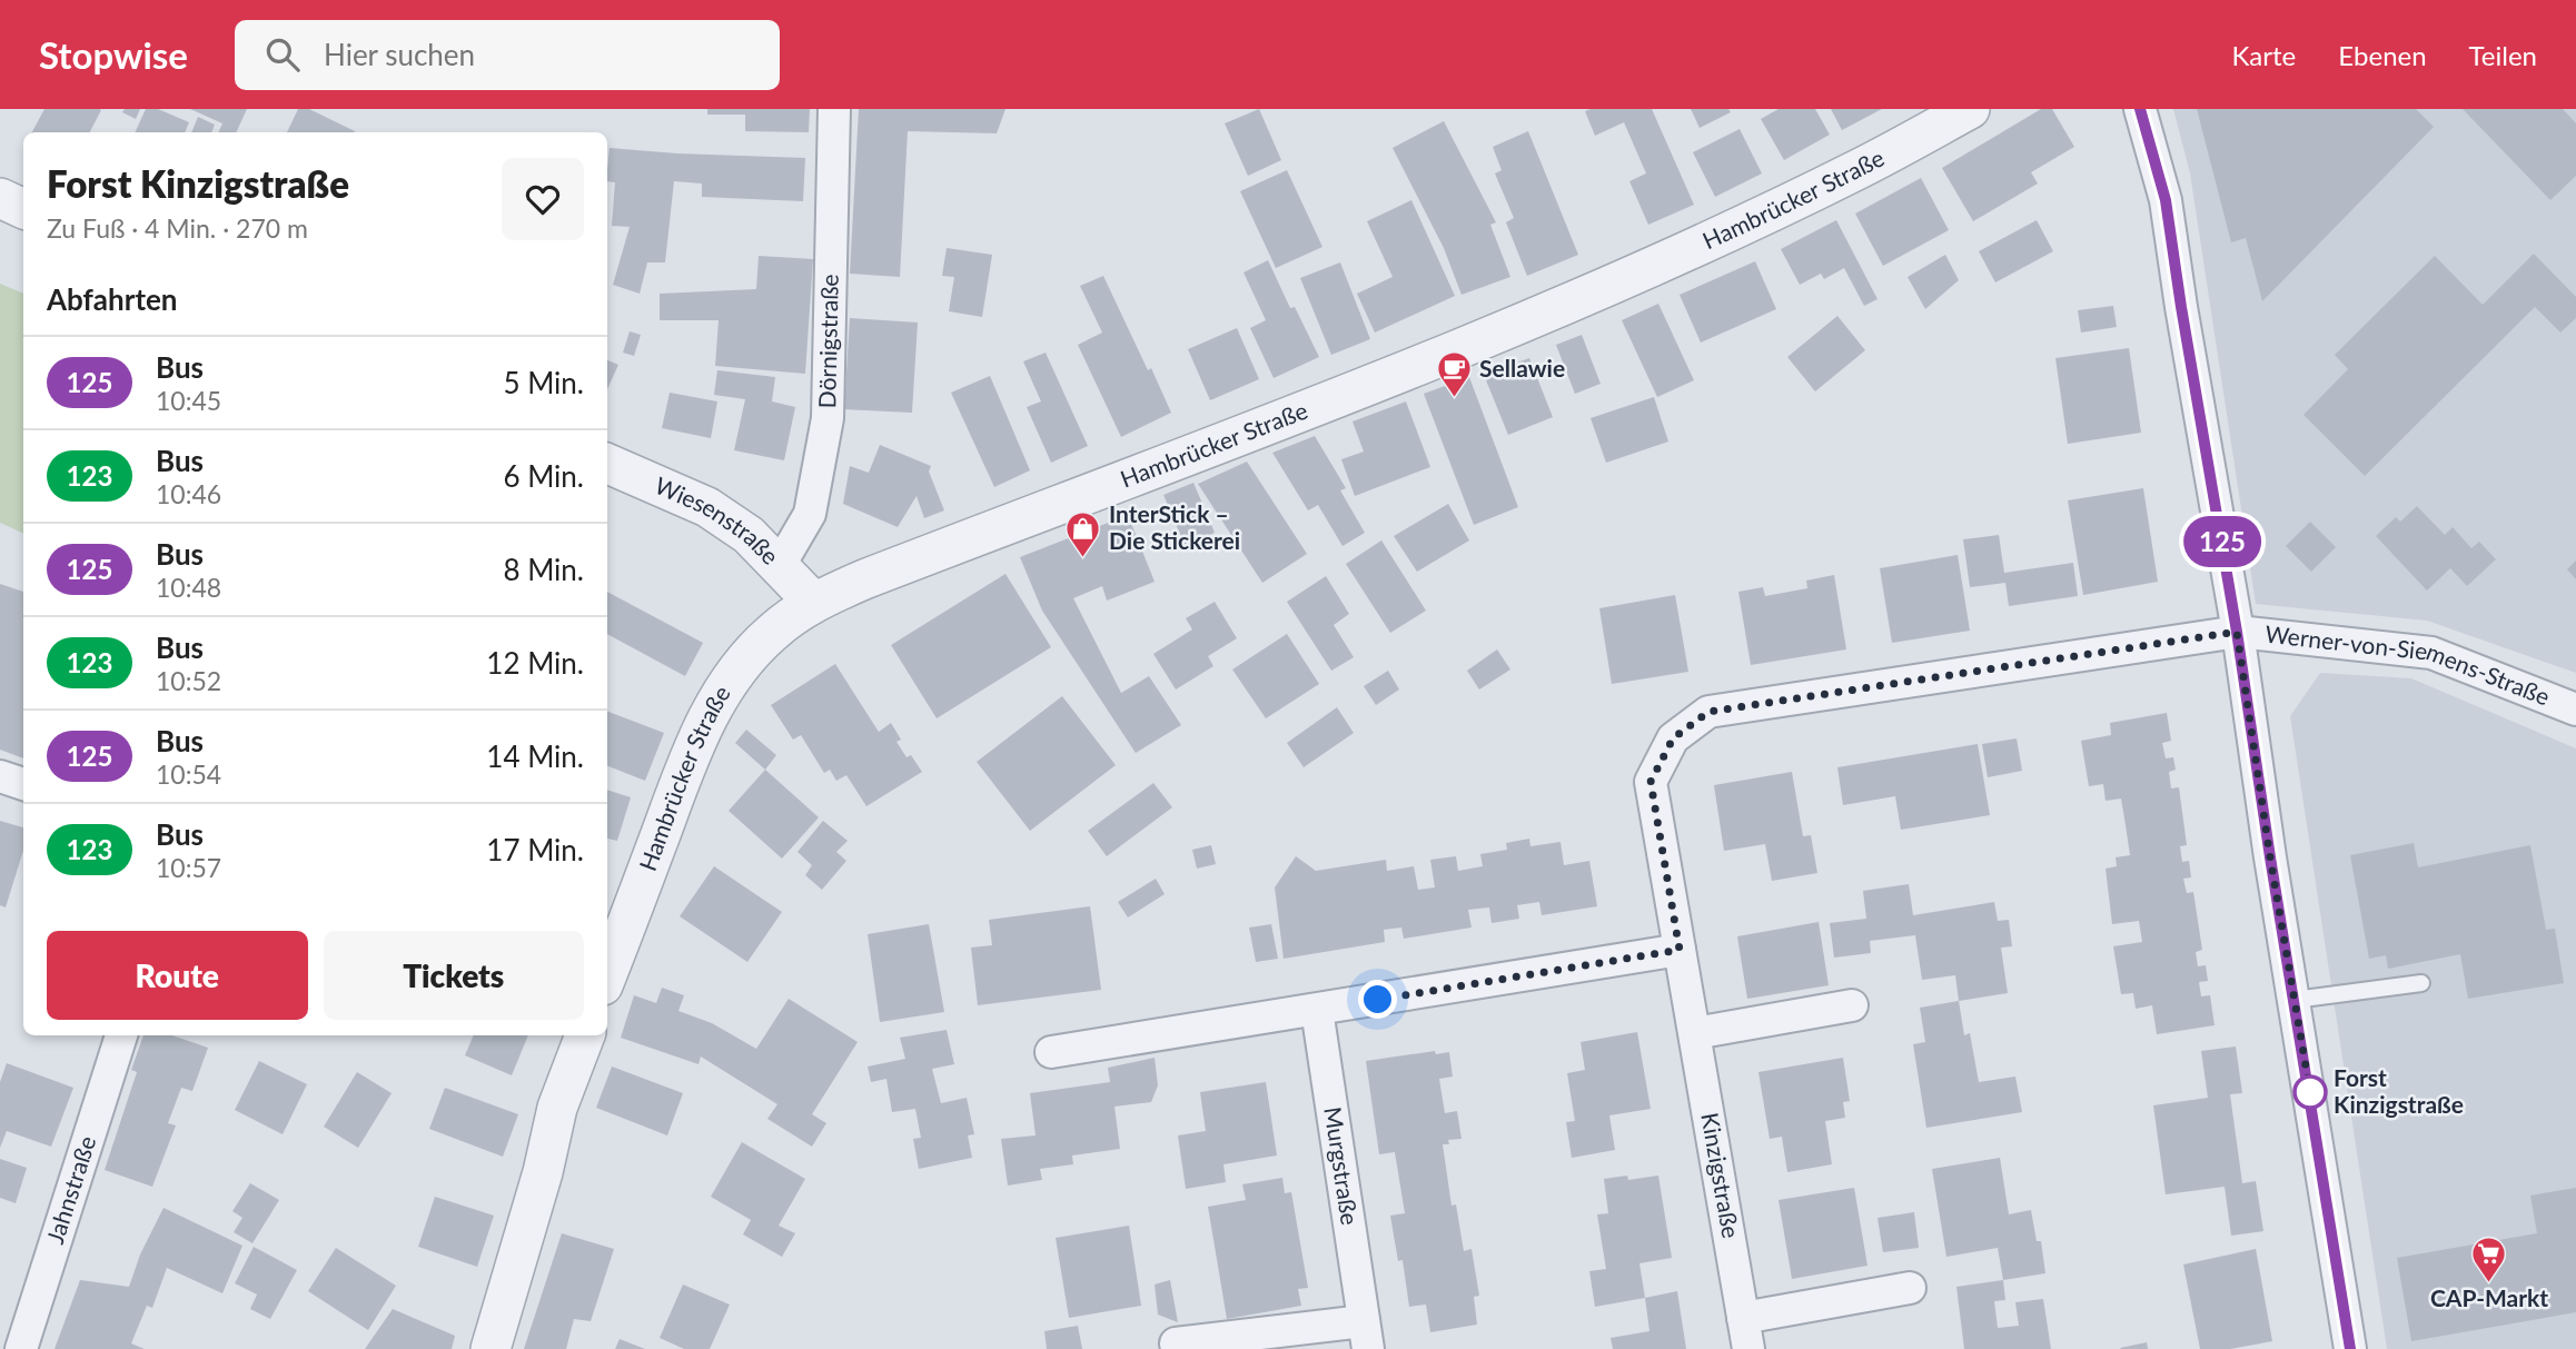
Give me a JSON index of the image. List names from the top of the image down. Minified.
{"streets":{"street":["Hambrücker Straße","Dörnigstraße","Wiesenstraße","Werner-von-Siemens-Straße","Murgstraße","Kinzigstraße","Jahnstraße"]},"crossings":[["Hambrücker Straße","Wiesenstraße"],["Dörnigstraße","Wiesenstraße"],["Werner-von-Siemens-Straße","Kinzigstraße"]],"places":{"cafe":["Sellawie"],"shop":["InterStick – Die Stickerei"],"other":["Forst Kinzigstraße"],"supermarket":["CAP-Markt"]},"lines":["bus line 125"],"page":{"header":"Stopwise","search":"Hier suchen","nav":["Karte","Ebenen","Teilen"],"on_map":"125","heading":[["Forst Kinzigstraße","Zu Fuß · 4 Min. · 270 m"],"Abfahrten"],"list":[{"mark":"125","name":"Bus","note":"10:45","value":"5 Min."},{"mark":"123","name":"Bus","note":"10:46","value":"6 Min."},{"mark":"125","name":"Bus","note":"10:48","value":"8 Min."},{"mark":"123","name":"Bus","note":"10:52","value":"12 Min."},{"mark":"125","name":"Bus","note":"10:54","value":"14 Min."},{"mark":"123","name":"Bus","note":"10:57","value":"17 Min."}],"buttons":["Route","Tickets"]}}
